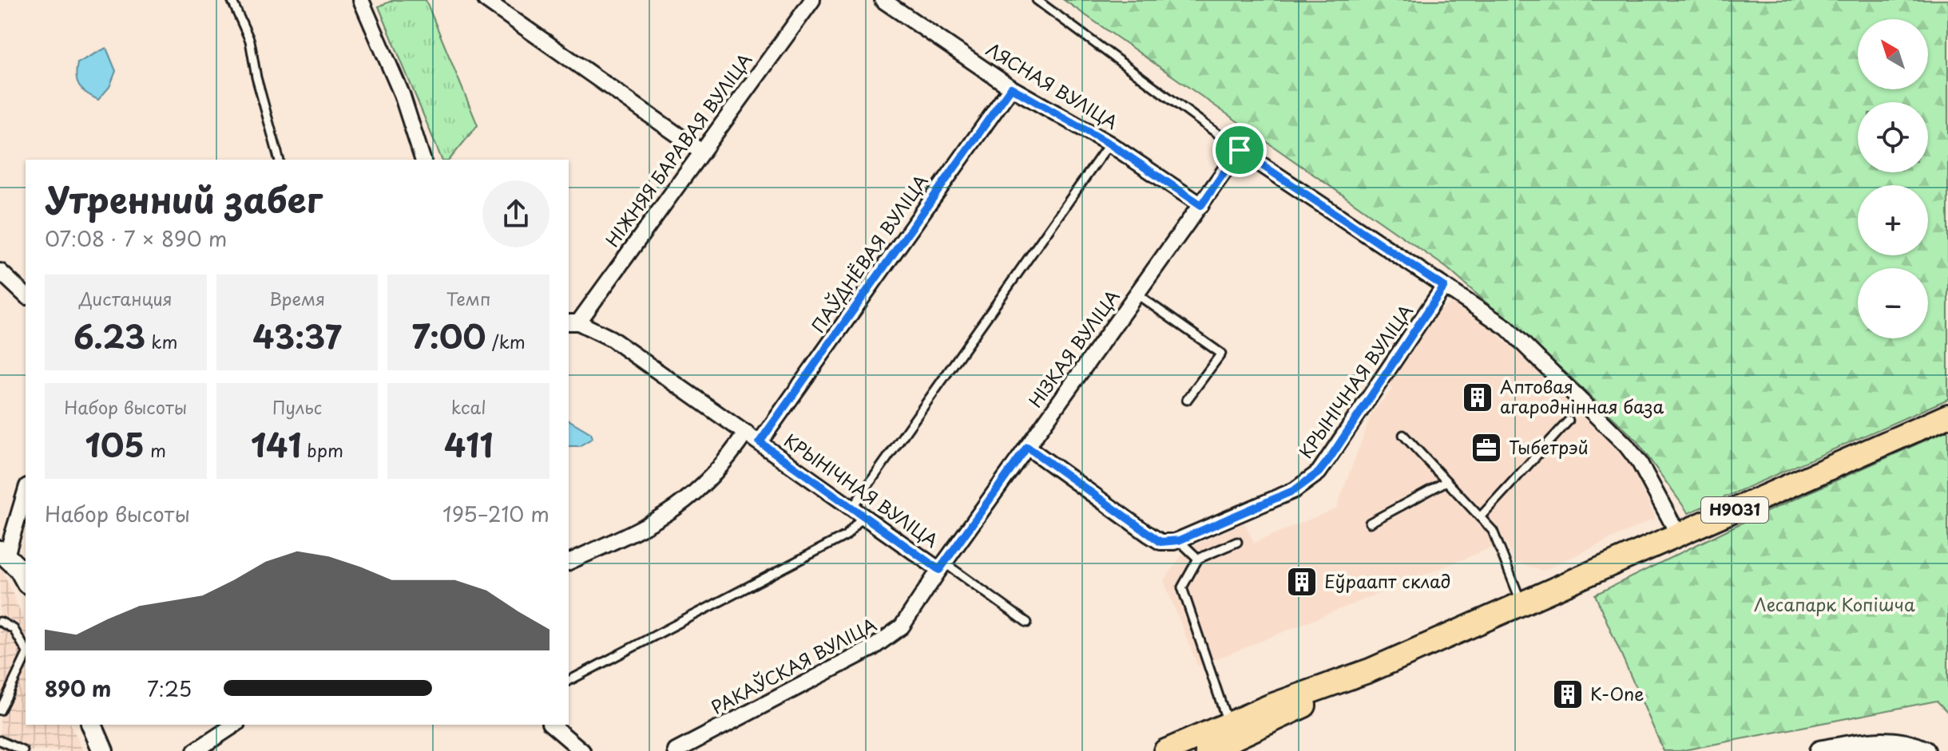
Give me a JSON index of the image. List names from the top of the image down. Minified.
{"streets":{"main road":["Н9031"],"street":["ЛЯСНАЯ ВУЛІЦА","НІЖНЯЯ БАРАВАЯ ВУЛІЦА","ПАЎДНЁВАЯ ВУЛІЦА","НІЗКАЯ ВУЛІЦА","КРЫНІЧНАЯ ВУЛІЦА","РАКАЎСКАЯ ВУЛІЦА"]},"crossings":[["ЛЯСНАЯ ВУЛІЦА","ПАЎДНЁВАЯ ВУЛІЦА"],["ЛЯСНАЯ ВУЛІЦА","НІЗКАЯ ВУЛІЦА"],["НІЖНЯЯ БАРАВАЯ ВУЛІЦА","КРЫНІЧНАЯ ВУЛІЦА"],["ПАЎДНЁВАЯ ВУЛІЦА","КРЫНІЧНАЯ ВУЛІЦА"],["НІЗКАЯ ВУЛІЦА","КРЫНІЧНАЯ ВУЛІЦА"],["НІЗКАЯ ВУЛІЦА","РАКАЎСКАЯ ВУЛІЦА"],["КРЫНІЧНАЯ ВУЛІЦА","РАКАЎСКАЯ ВУЛІЦА"]],"parks":["Лесапарк Копішча"],"places":{"building":["Аптовая агароднінная база","Еўраапт склад","K-One"],"office":["Тыбетрэй"]},"north":"top left","page":{"map_buttons":["+","−"],"heading":["Утренний забег","07:08 · 7 × 890 m"],"stats":[["Дистанция","6.23 km"],["Время","43:37"],["Темп","7:00 /km"],["Набор высоты","105 m"],["Пульс","141 bpm"],["kcal","411"]],"chart":["Набор высоты","195–210 m"],"list":[{"name":"890 m","note":"7:25"}]}}
